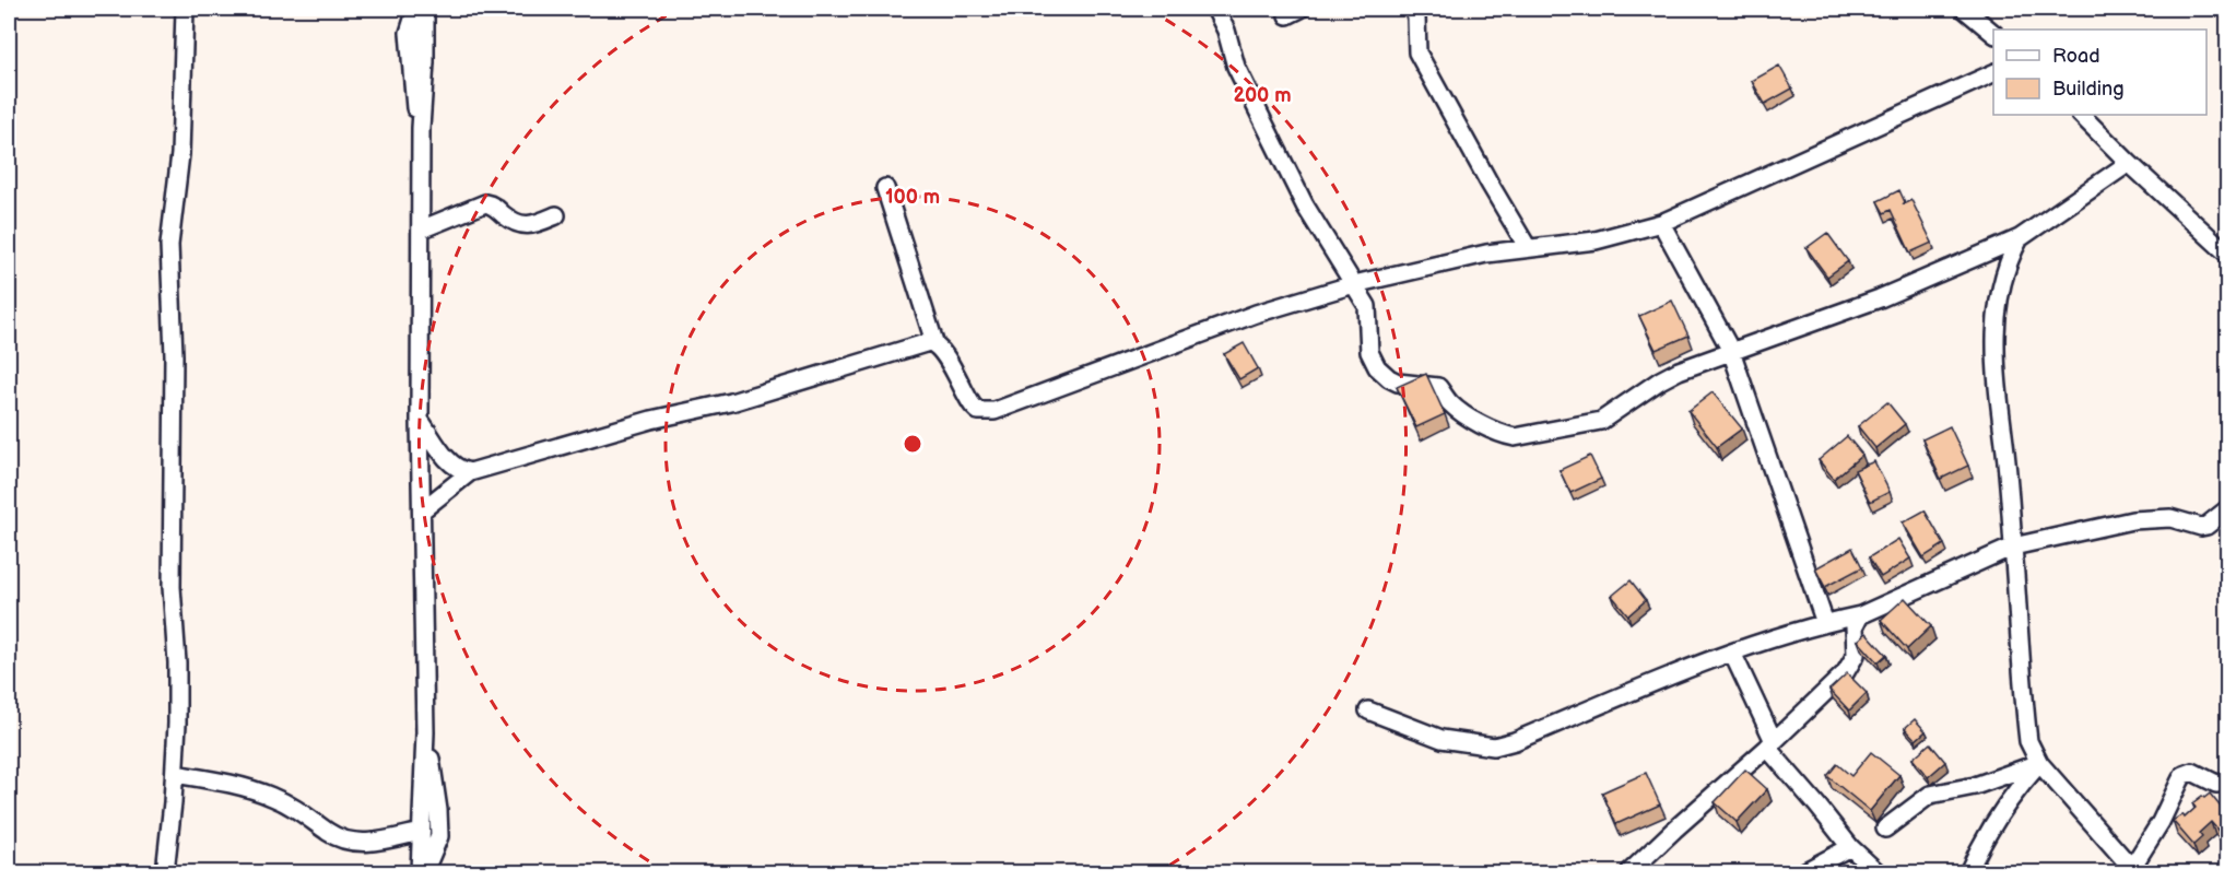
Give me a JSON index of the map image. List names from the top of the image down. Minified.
{"legend":["Road","Building"],"rings":["200 m","100 m"]}
